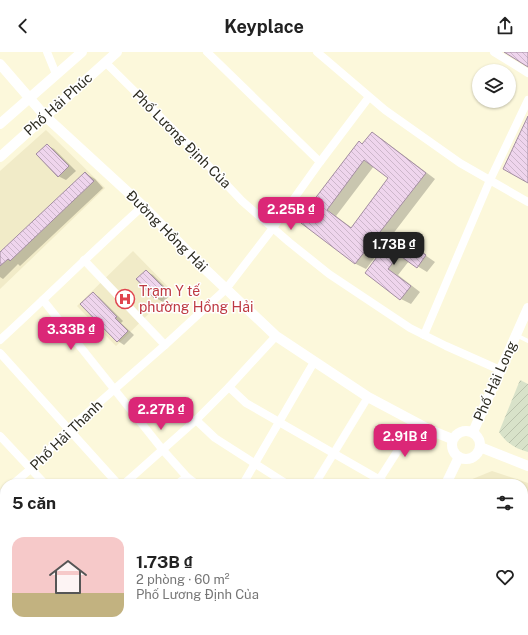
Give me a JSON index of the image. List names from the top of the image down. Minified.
{"streets":{"street":["Phố Hải Phúc","Phố Lương Định Của","Đường Hồng Hải","Phố Hải Long","Phố Hải Thanh"]},"crossings":[["Phố Hải Phúc","Phố Lương Định Của"],["Phố Hải Phúc","Đường Hồng Hải"],["Phố Lương Định Của","Phố Hải Long"],["Phố Lương Định Của","Phố Hải Thanh"],["Đường Hồng Hải","Phố Hải Long"],["Đường Hồng Hải","Phố Hải Thanh"]],"places":{"hospital":["Trạm Y tế phường Hồng Hải"]},"page":{"header":"Keyplace","price":["2.25B ₫","1.73B ₫","3.33B ₫","2.27B ₫","2.91B ₫"],"heading":"5 căn","list":[{"name":"1.73B ₫","note":"2 phòng · 60 m² · Phố Lương Định Của"}]}}
